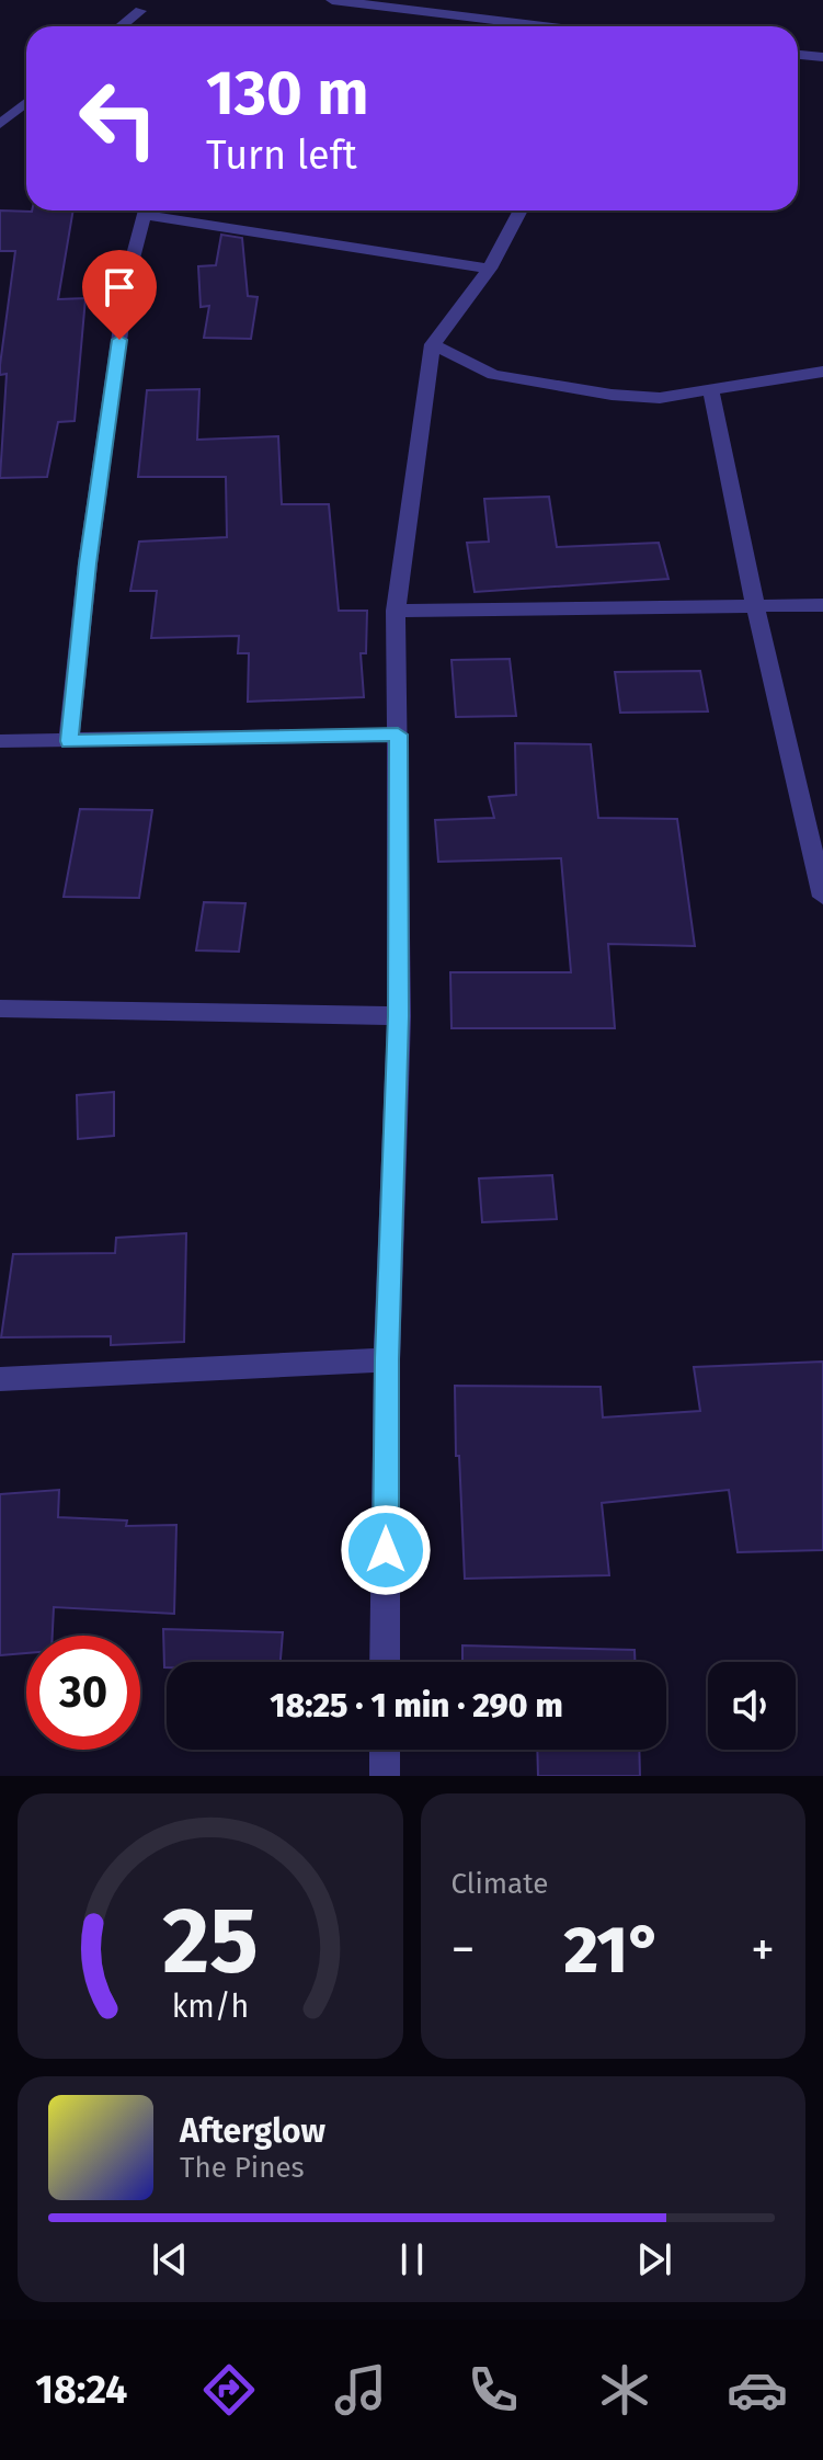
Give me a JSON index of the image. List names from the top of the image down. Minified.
{"page":{"turn":["130 m","Turn left"],"limit":"30","trip":"18:25 · 1 min · 290 m","tile":"Climate","heat":["−","21°","+"],"song":["Afterglow","The Pines"],"tabs":"18:24","gauge":["25","km/h"]}}
